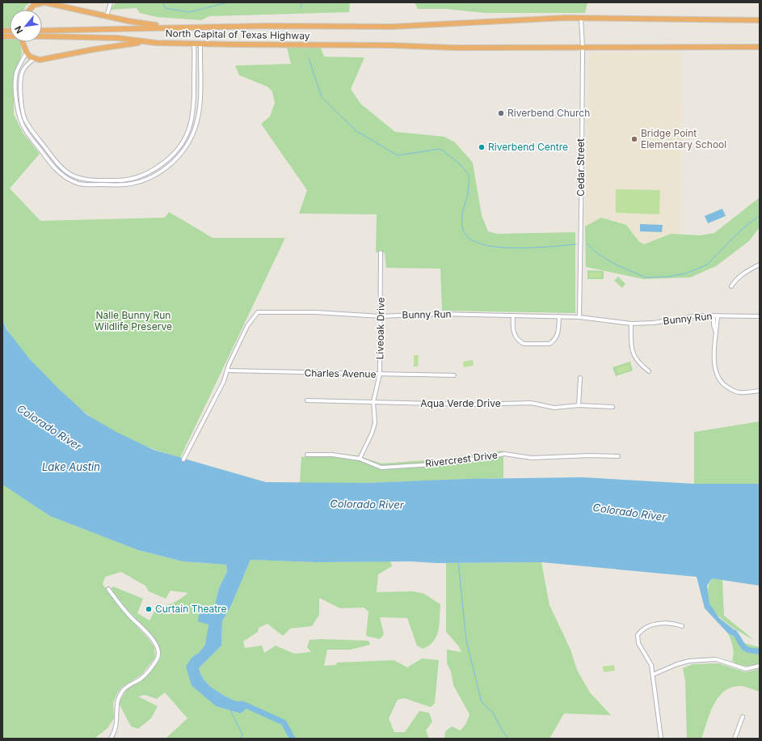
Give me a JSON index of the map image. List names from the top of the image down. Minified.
{"streets":{"highway":["North Capital of Texas Highway"],"street":["Cedar Street","Bunny Run","Liveoak Drive","Charles Avenue","Aqua Verde Drive","Rivercrest Drive"]},"crossings":[["North Capital of Texas Highway","Cedar Street"],["Cedar Street","Bunny Run"],["Bunny Run","Liveoak Drive"],["Bunny Run","Charles Avenue"],["Liveoak Drive","Charles Avenue"],["Liveoak Drive","Aqua Verde Drive"],["Liveoak Drive","Rivercrest Drive"]],"water":["Colorado River","Lake Austin"],"parks":["Nalle Bunny Run Wildlife Preserve"],"places":["Riverbend Church","Bridge Point Elementary School","Riverbend Centre","Curtain Theatre"],"north":"bottom left"}
